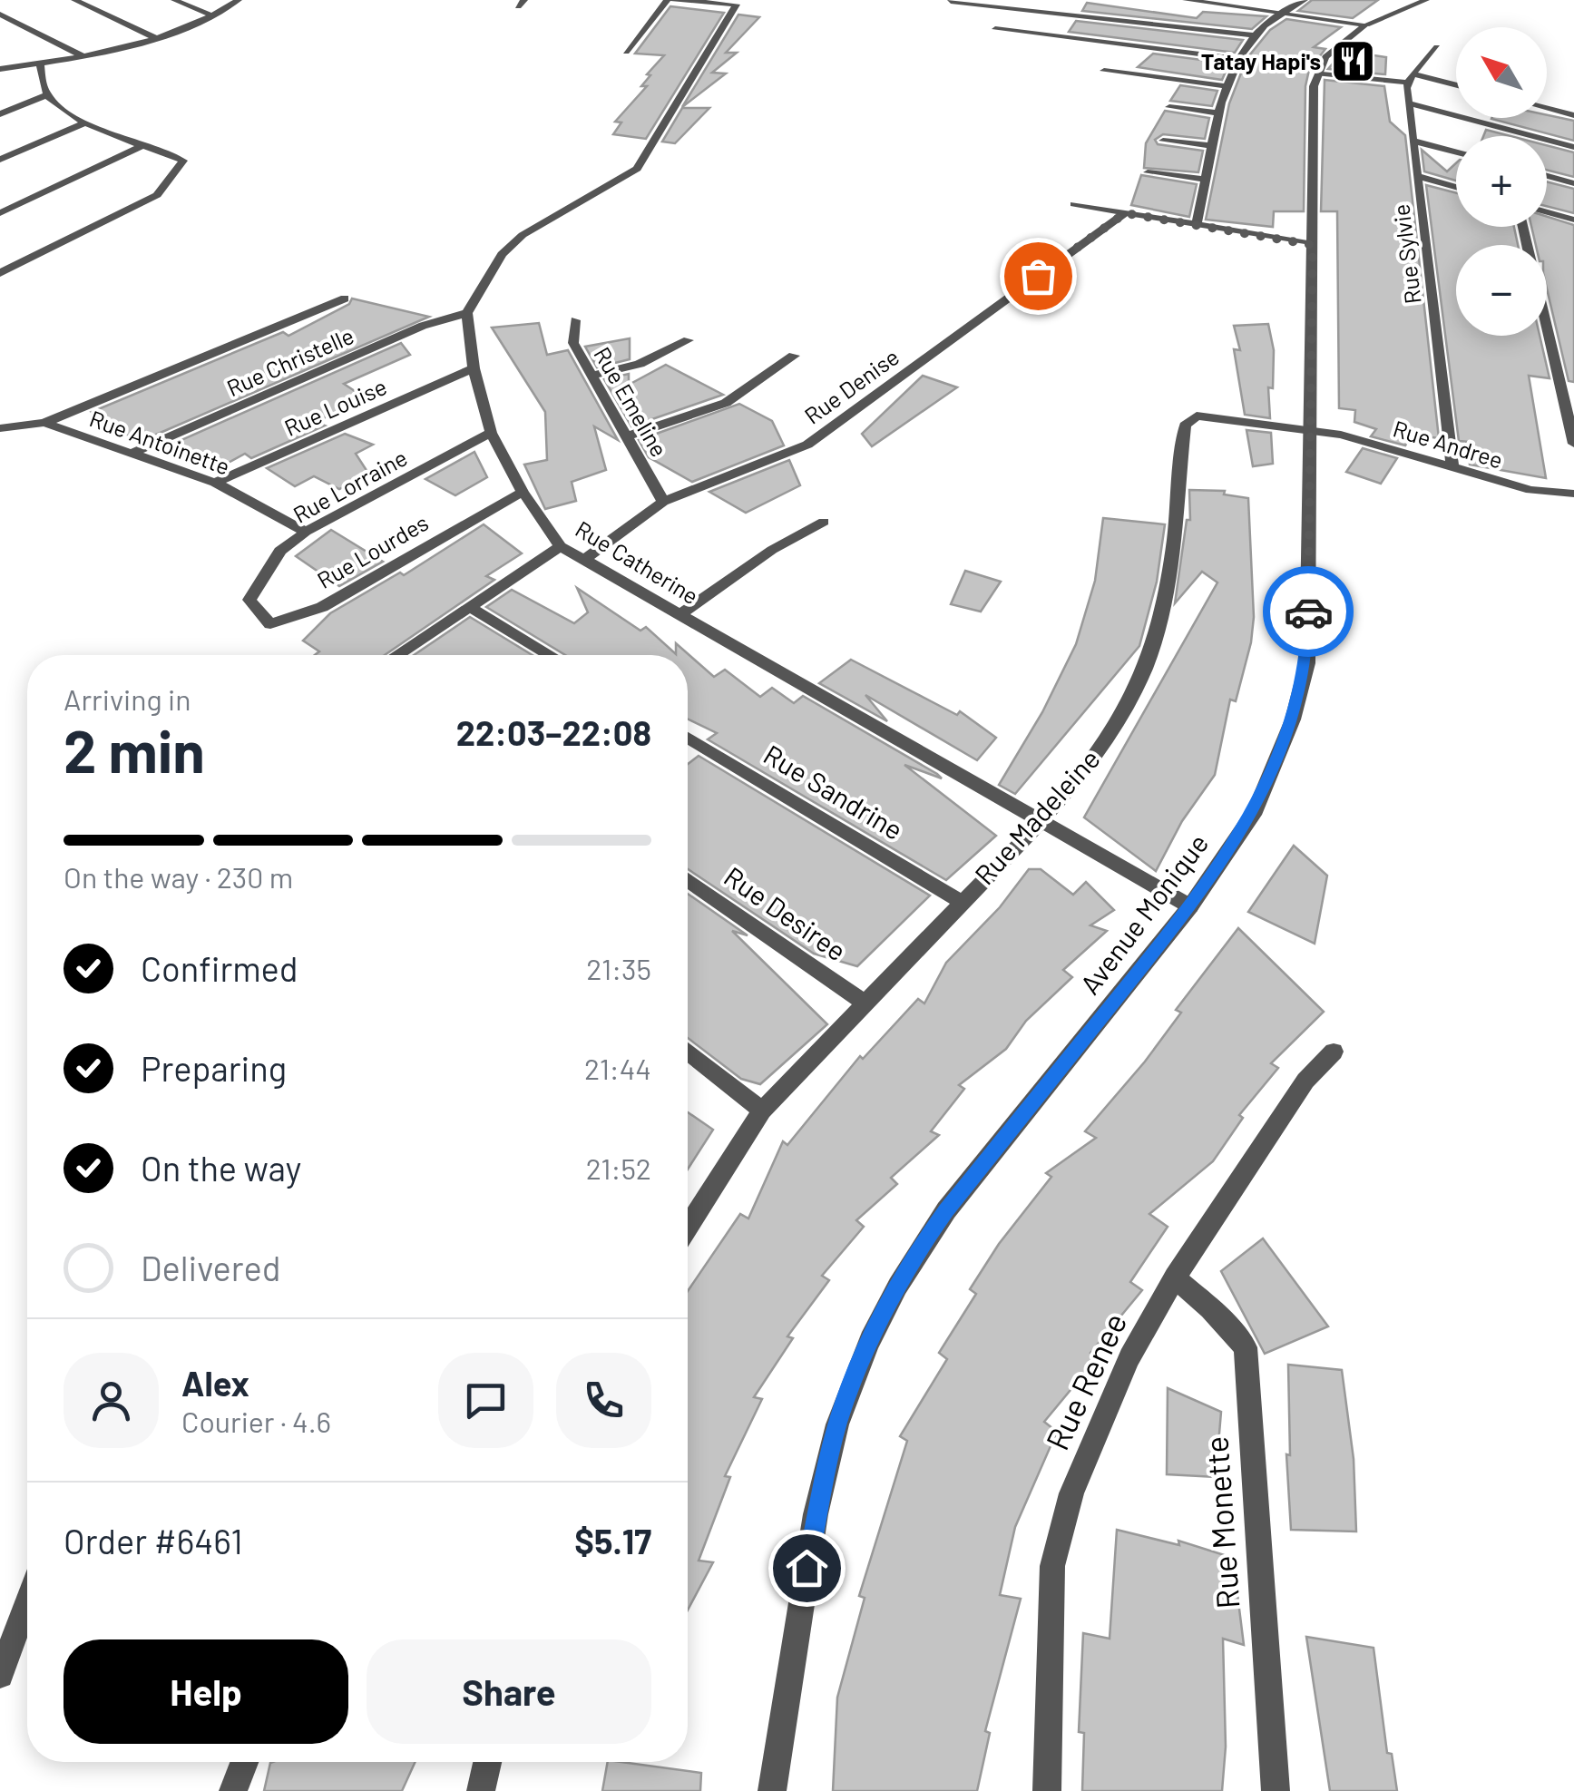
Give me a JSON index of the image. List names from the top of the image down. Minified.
{"streets":{"street":["Rue Sylvie","Rue Christelle","Rue Denise","Rue Emeline","Rue Louise","Rue Antoinette","Rue Andree","Rue Lorraine","Rue Lourdes","Rue Catherine","Rue Sandrine","Rue Madeleine","Rue Desiree","Avenue Monique","Rue Renee","Rue Monette"]},"crossings":[["Rue Sylvie","Rue Andree"],["Rue Christelle","Rue Antoinette"],["Rue Christelle","Rue Catherine"],["Rue Denise","Rue Emeline"],["Rue Denise","Rue Catherine"],["Rue Louise","Rue Antoinette"],["Rue Louise","Rue Catherine"],["Rue Antoinette","Rue Lorraine"],["Rue Andree","Rue Madeleine"],["Rue Andree","Avenue Monique"],["Rue Lorraine","Rue Lourdes"],["Rue Lorraine","Rue Catherine"],["Rue Lourdes","Rue Catherine"],["Rue Catherine","Rue Madeleine"],["Rue Catherine","Avenue Monique"],["Rue Sandrine","Rue Madeleine"],["Rue Madeleine","Rue Desiree"],["Rue Madeleine","Avenue Monique"],["Rue Renee","Rue Monette"]],"places":{"restaurant":["Tatay Hapi's"]},"north":"top left","page":{"map_buttons":["+","−"],"heading":["2 min","Arriving in","22:03–22:08"],"panel":["Alex","Courier · 4.6","Order #6461","$5.17"],"bar":"On the way · 230 m","list":[["Confirmed","21:35"],["Preparing","21:44"],["On the way","21:52"],"Delivered"],"buttons":["Help","Share"]}}
